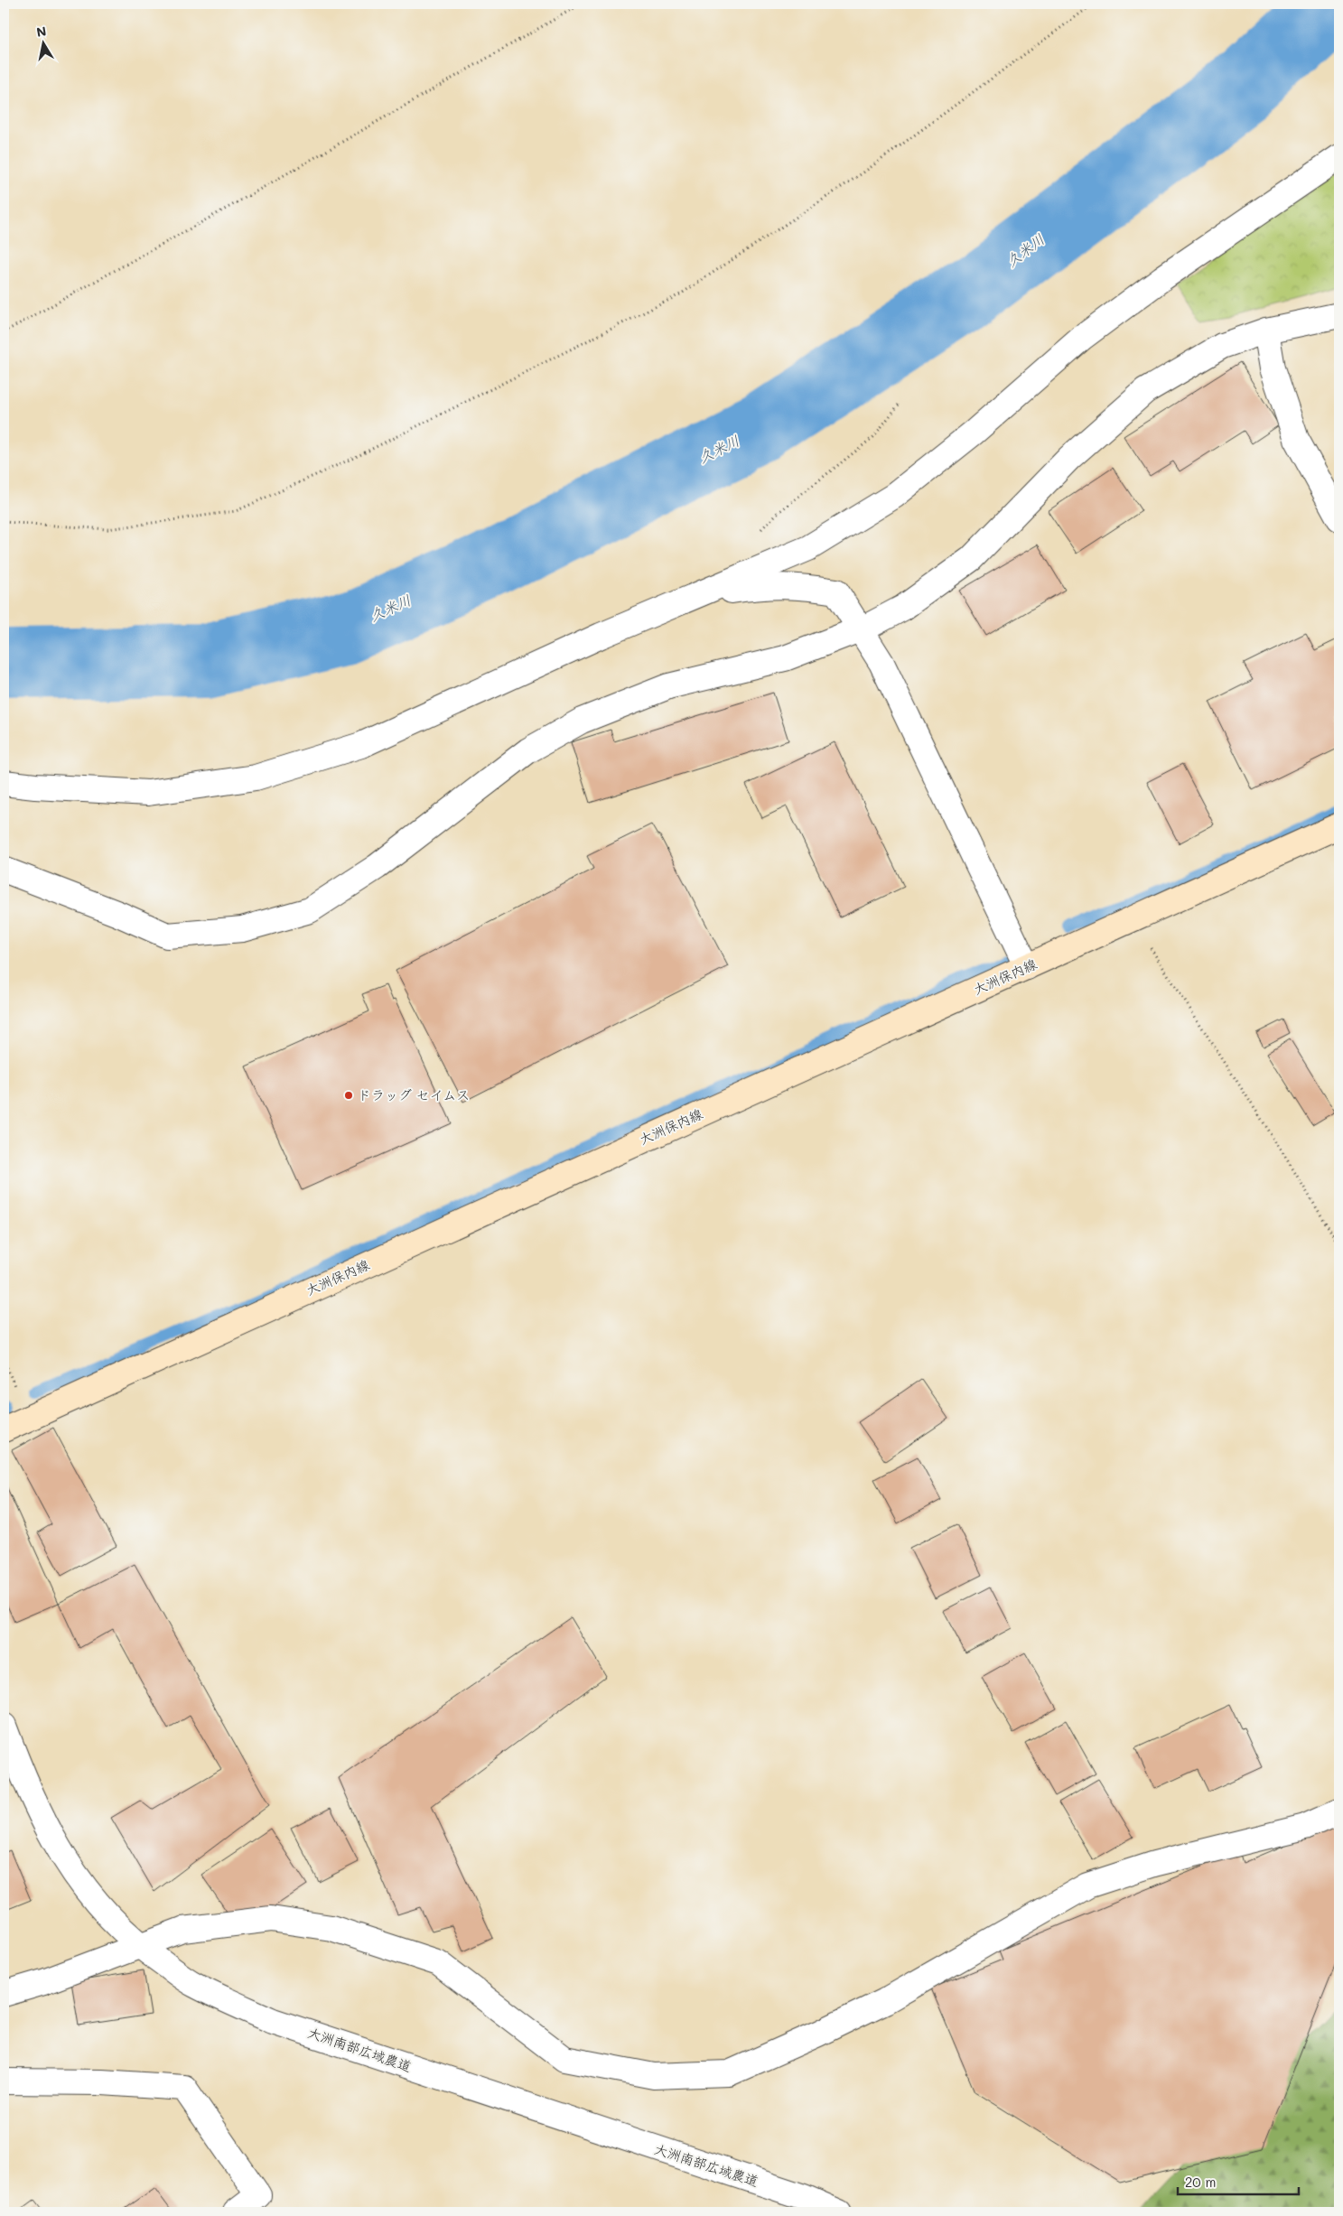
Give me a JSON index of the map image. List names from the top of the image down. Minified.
{"streets":{"main road":["大洲保内線"],"street":["大洲南部広域農道"]},"water":["久米川"],"places":["ドラッグ セイムス"],"scale_bar":"20 m","north":"top"}
